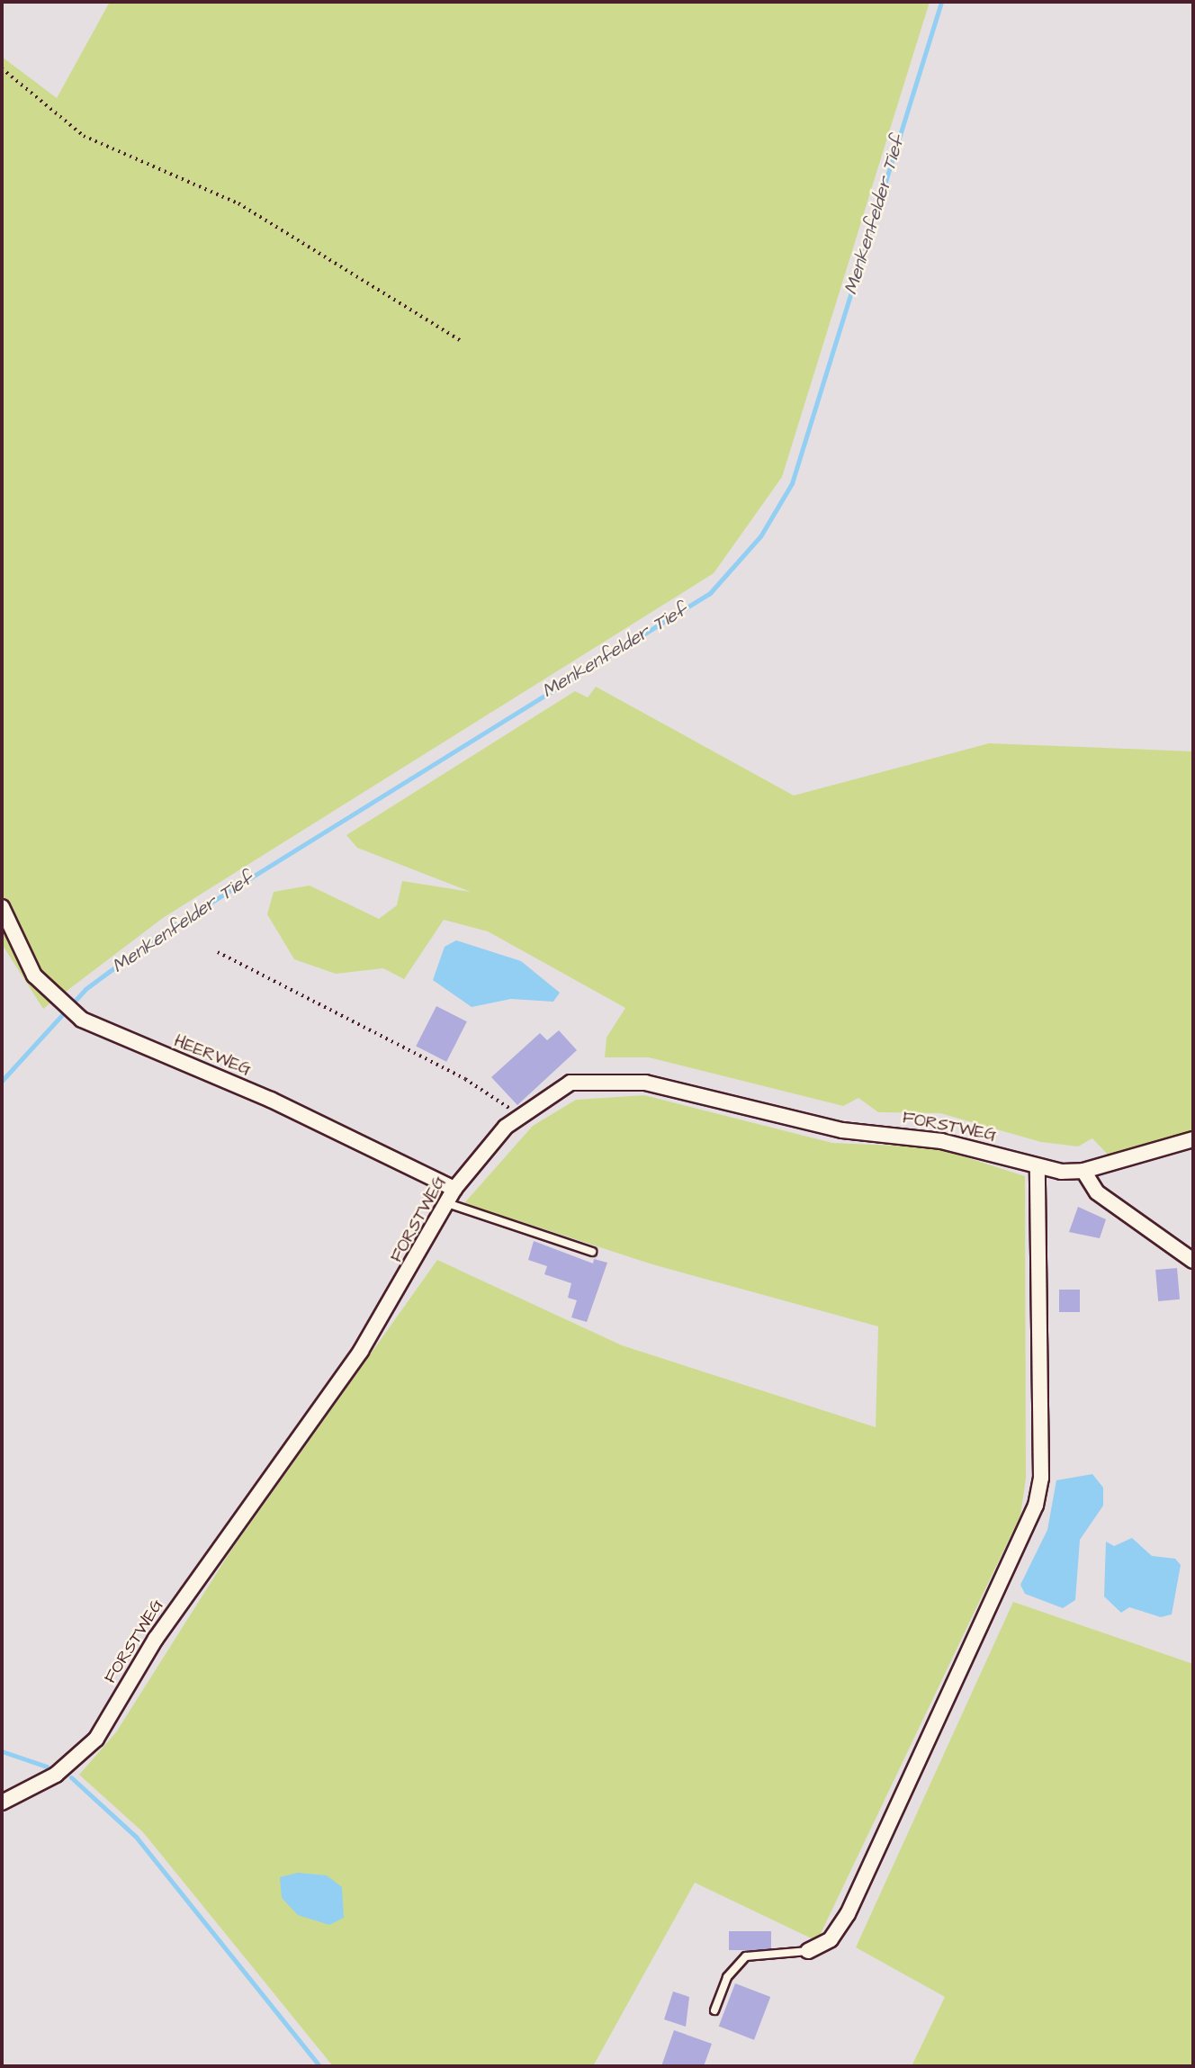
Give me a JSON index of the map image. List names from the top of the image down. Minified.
{"streets":{"street":["HEERWEG","FORSTWEG"]},"crossings":[["HEERWEG","FORSTWEG"]],"water":["Menkenfelder Tief"]}
